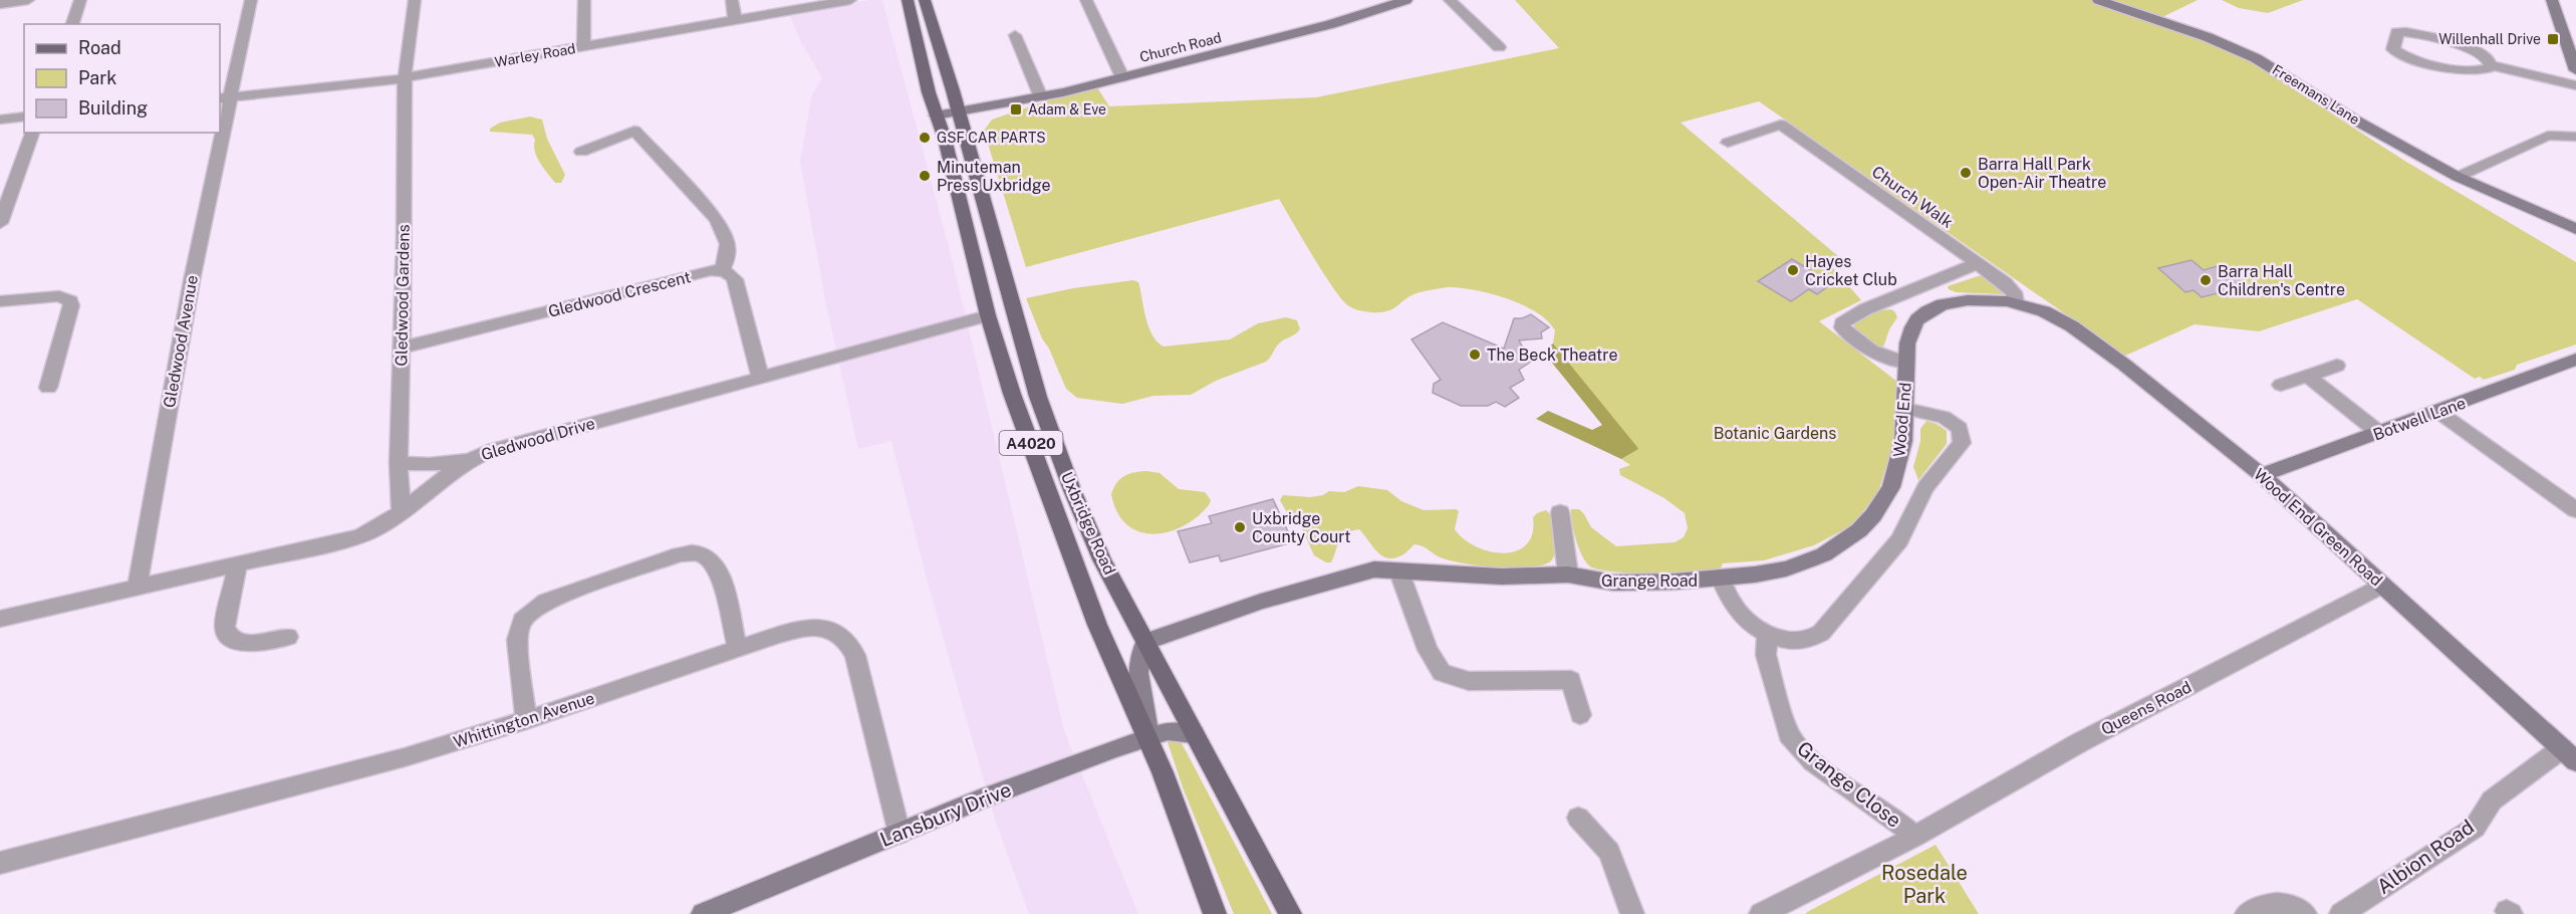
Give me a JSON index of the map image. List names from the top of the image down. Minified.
{"streets":{"main road":["A4020","Uxbridge Road"],"street":["Church Road","Warley Road","Freemans Lane","Church Walk","Gledwood Crescent","Gledwood Gardens","Gledwood Avenue","Botwell Lane","Wood End","Gledwood Drive","Wood End Green Road","Grange Road","Queens Road","Whittington Avenue","Grange Close","Lansbury Drive","Albion Road"]},"crossings":[["Church Road","Uxbridge Road"],["Warley Road","Gledwood Gardens"],["Warley Road","Gledwood Avenue"],["Church Walk","Wood End"],["Gledwood Crescent","Gledwood Gardens"],["Gledwood Gardens","Gledwood Drive"],["Gledwood Avenue","Gledwood Drive"],["Botwell Lane","Wood End Green Road"],["Wood End","Wood End Green Road"],["Wood End","Grange Road"],["Gledwood Drive","Uxbridge Road"],["Uxbridge Road","Grange Road"],["Uxbridge Road","Lansbury Drive"],["Wood End Green Road","Queens Road"],["Wood End Green Road","Albion Road"],["Grange Road","Grange Close"],["Queens Road","Grange Close"],["Whittington Avenue","Lansbury Drive"]],"parks":["Botanic Gardens","Rosedale Park"],"places":{"transit":["Willenhall Drive","Adam & Eve"],"other":["GSF CAR PARTS","Barra Hall Park Open-Air Theatre","Minuteman Press Uxbridge","Hayes Cricket Club","Barra Hall Children's Centre","The Beck Theatre","Uxbridge County Court"]},"legend":["Road","Park","Building"]}
